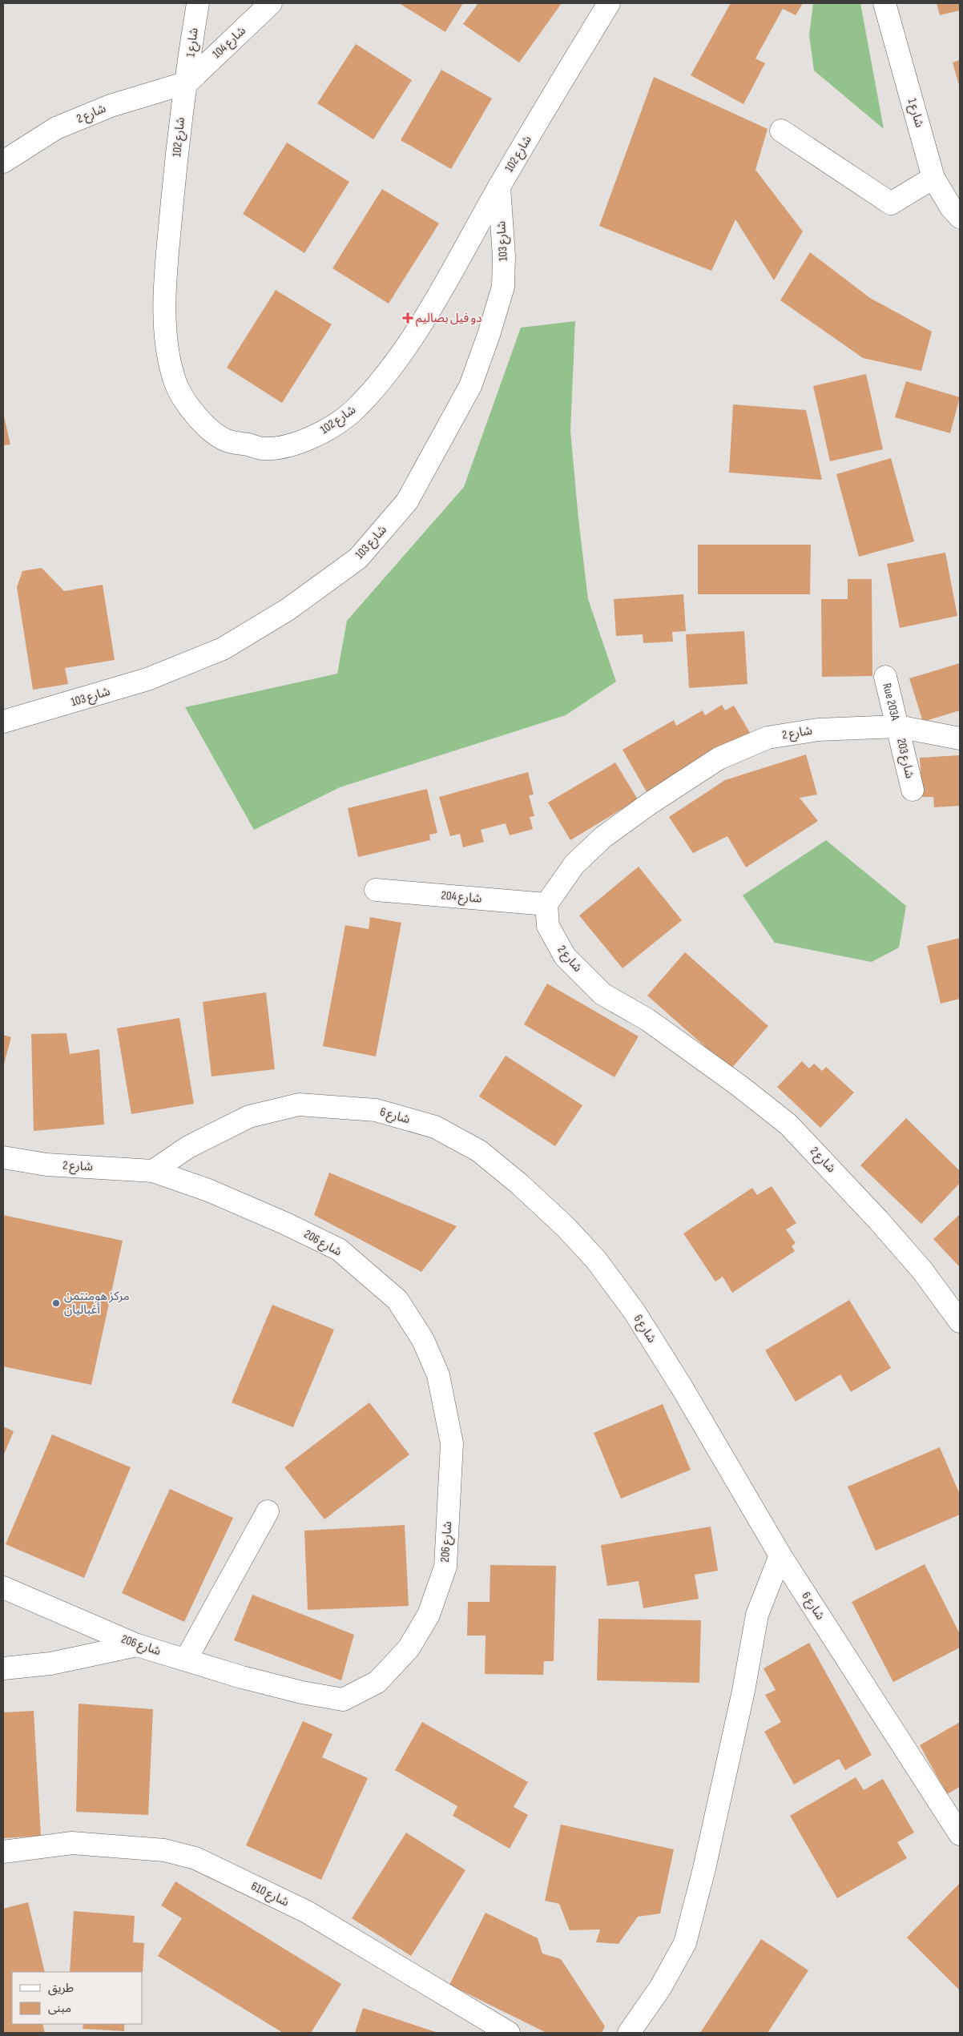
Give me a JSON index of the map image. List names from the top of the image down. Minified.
{"streets":{"street":["شارع 1","شارع 104","شارع 2","شارع 102","شارع 103","Rue 203A","شارع 203","شارع 204","شارع 6","شارع 206","شارع 610"]},"crossings":[["شارع 1","شارع 104"],["شارع 1","شارع 2"],["شارع 1","شارع 102"],["شارع 104","شارع 2"],["شارع 104","شارع 102"],["شارع 2","شارع 102"],["شارع 2","Rue 203A"],["شارع 2","شارع 203"],["شارع 2","شارع 204"],["شارع 2","شارع 6"],["شارع 2","شارع 206"],["شارع 102","شارع 103"],["Rue 203A","شارع 203"],["شارع 6","شارع 206"]],"places":{"health":["دو فيل بصاليم"],"other":["مركز هومنتمن أغباليان"]},"legend":["طريق","مبنى"]}
